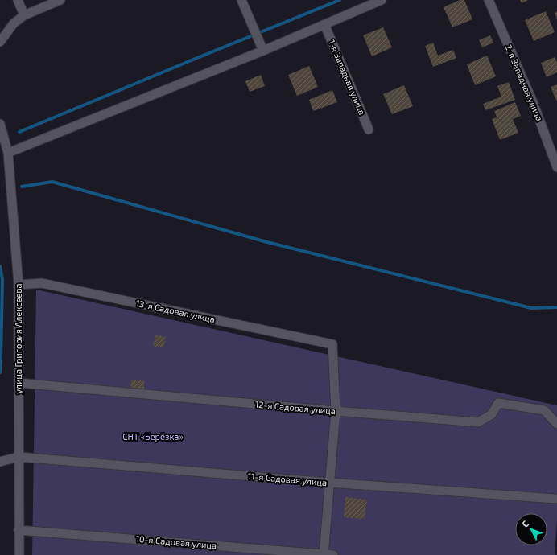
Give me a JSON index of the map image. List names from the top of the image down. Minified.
{"streets":{"street":["1-я Западная улица","2-я Западная улица","13-я Садовая улица","улица Григория Алексеева","12-я Садовая улица","11-я Садовая улица","10-я Садовая улица"]},"crossings":[["13-я Садовая улица","улица Григория Алексеева"],["13-я Садовая улица","12-я Садовая улица"],["улица Григория Алексеева","12-я Садовая улица"],["улица Григория Алексеева","11-я Садовая улица"],["улица Григория Алексеева","10-я Садовая улица"]],"parks":["СНТ «Берёзка»"],"north":"top left"}
